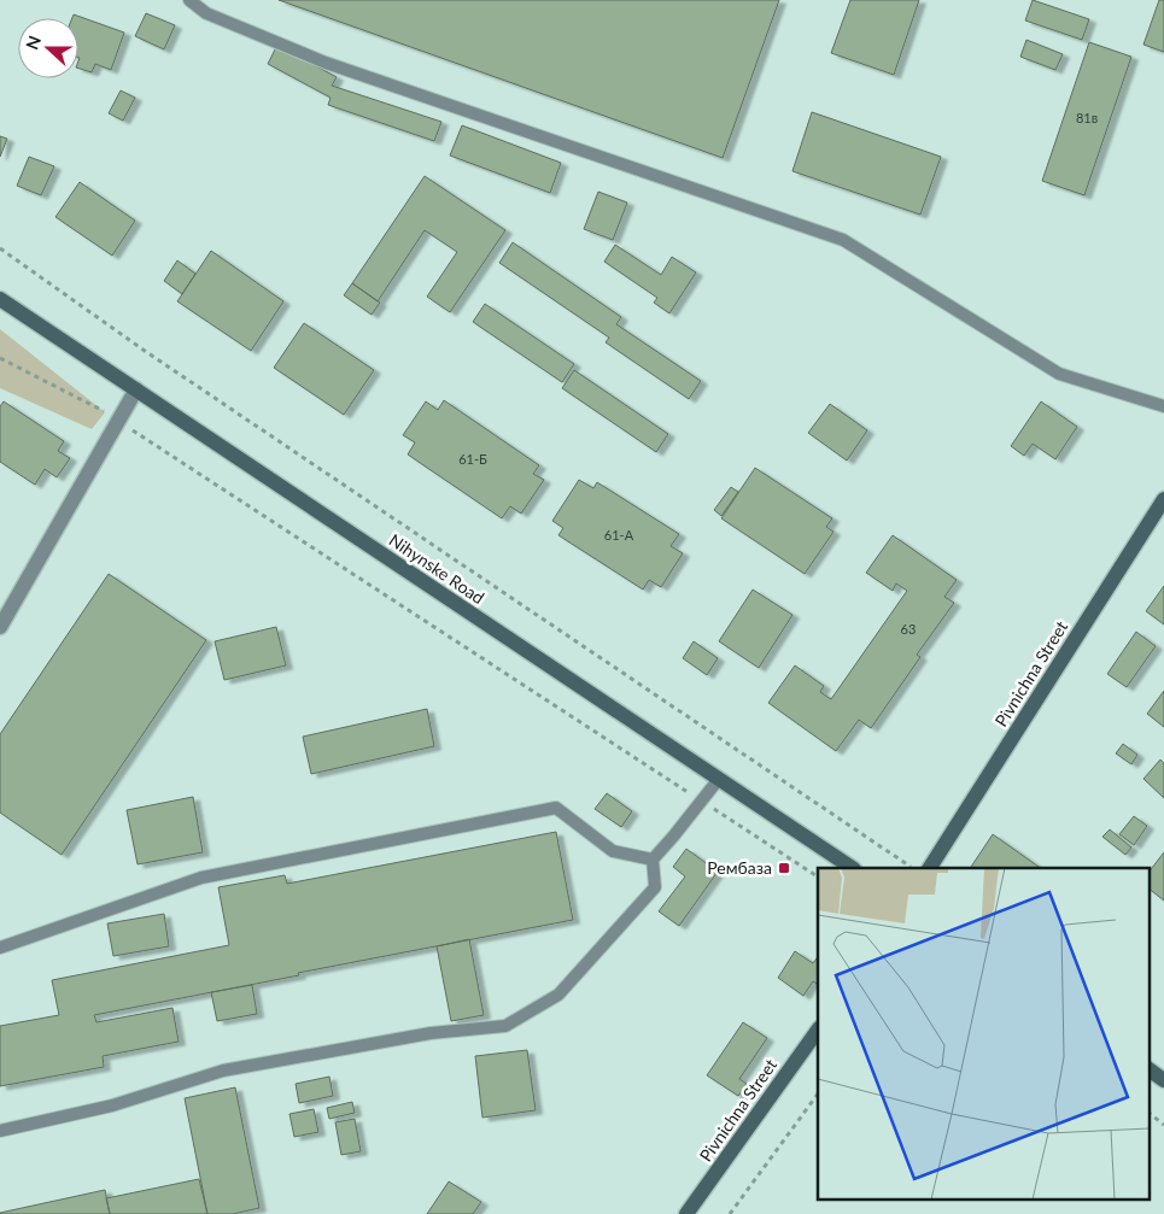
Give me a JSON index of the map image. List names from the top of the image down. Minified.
{"streets":{"main road":["Nihynske Road","Pivnichna Street"]},"places":{"transit":["Рембаза"]},"house_numbers":["81в","61-Б","61-А","63"],"north":"left"}
